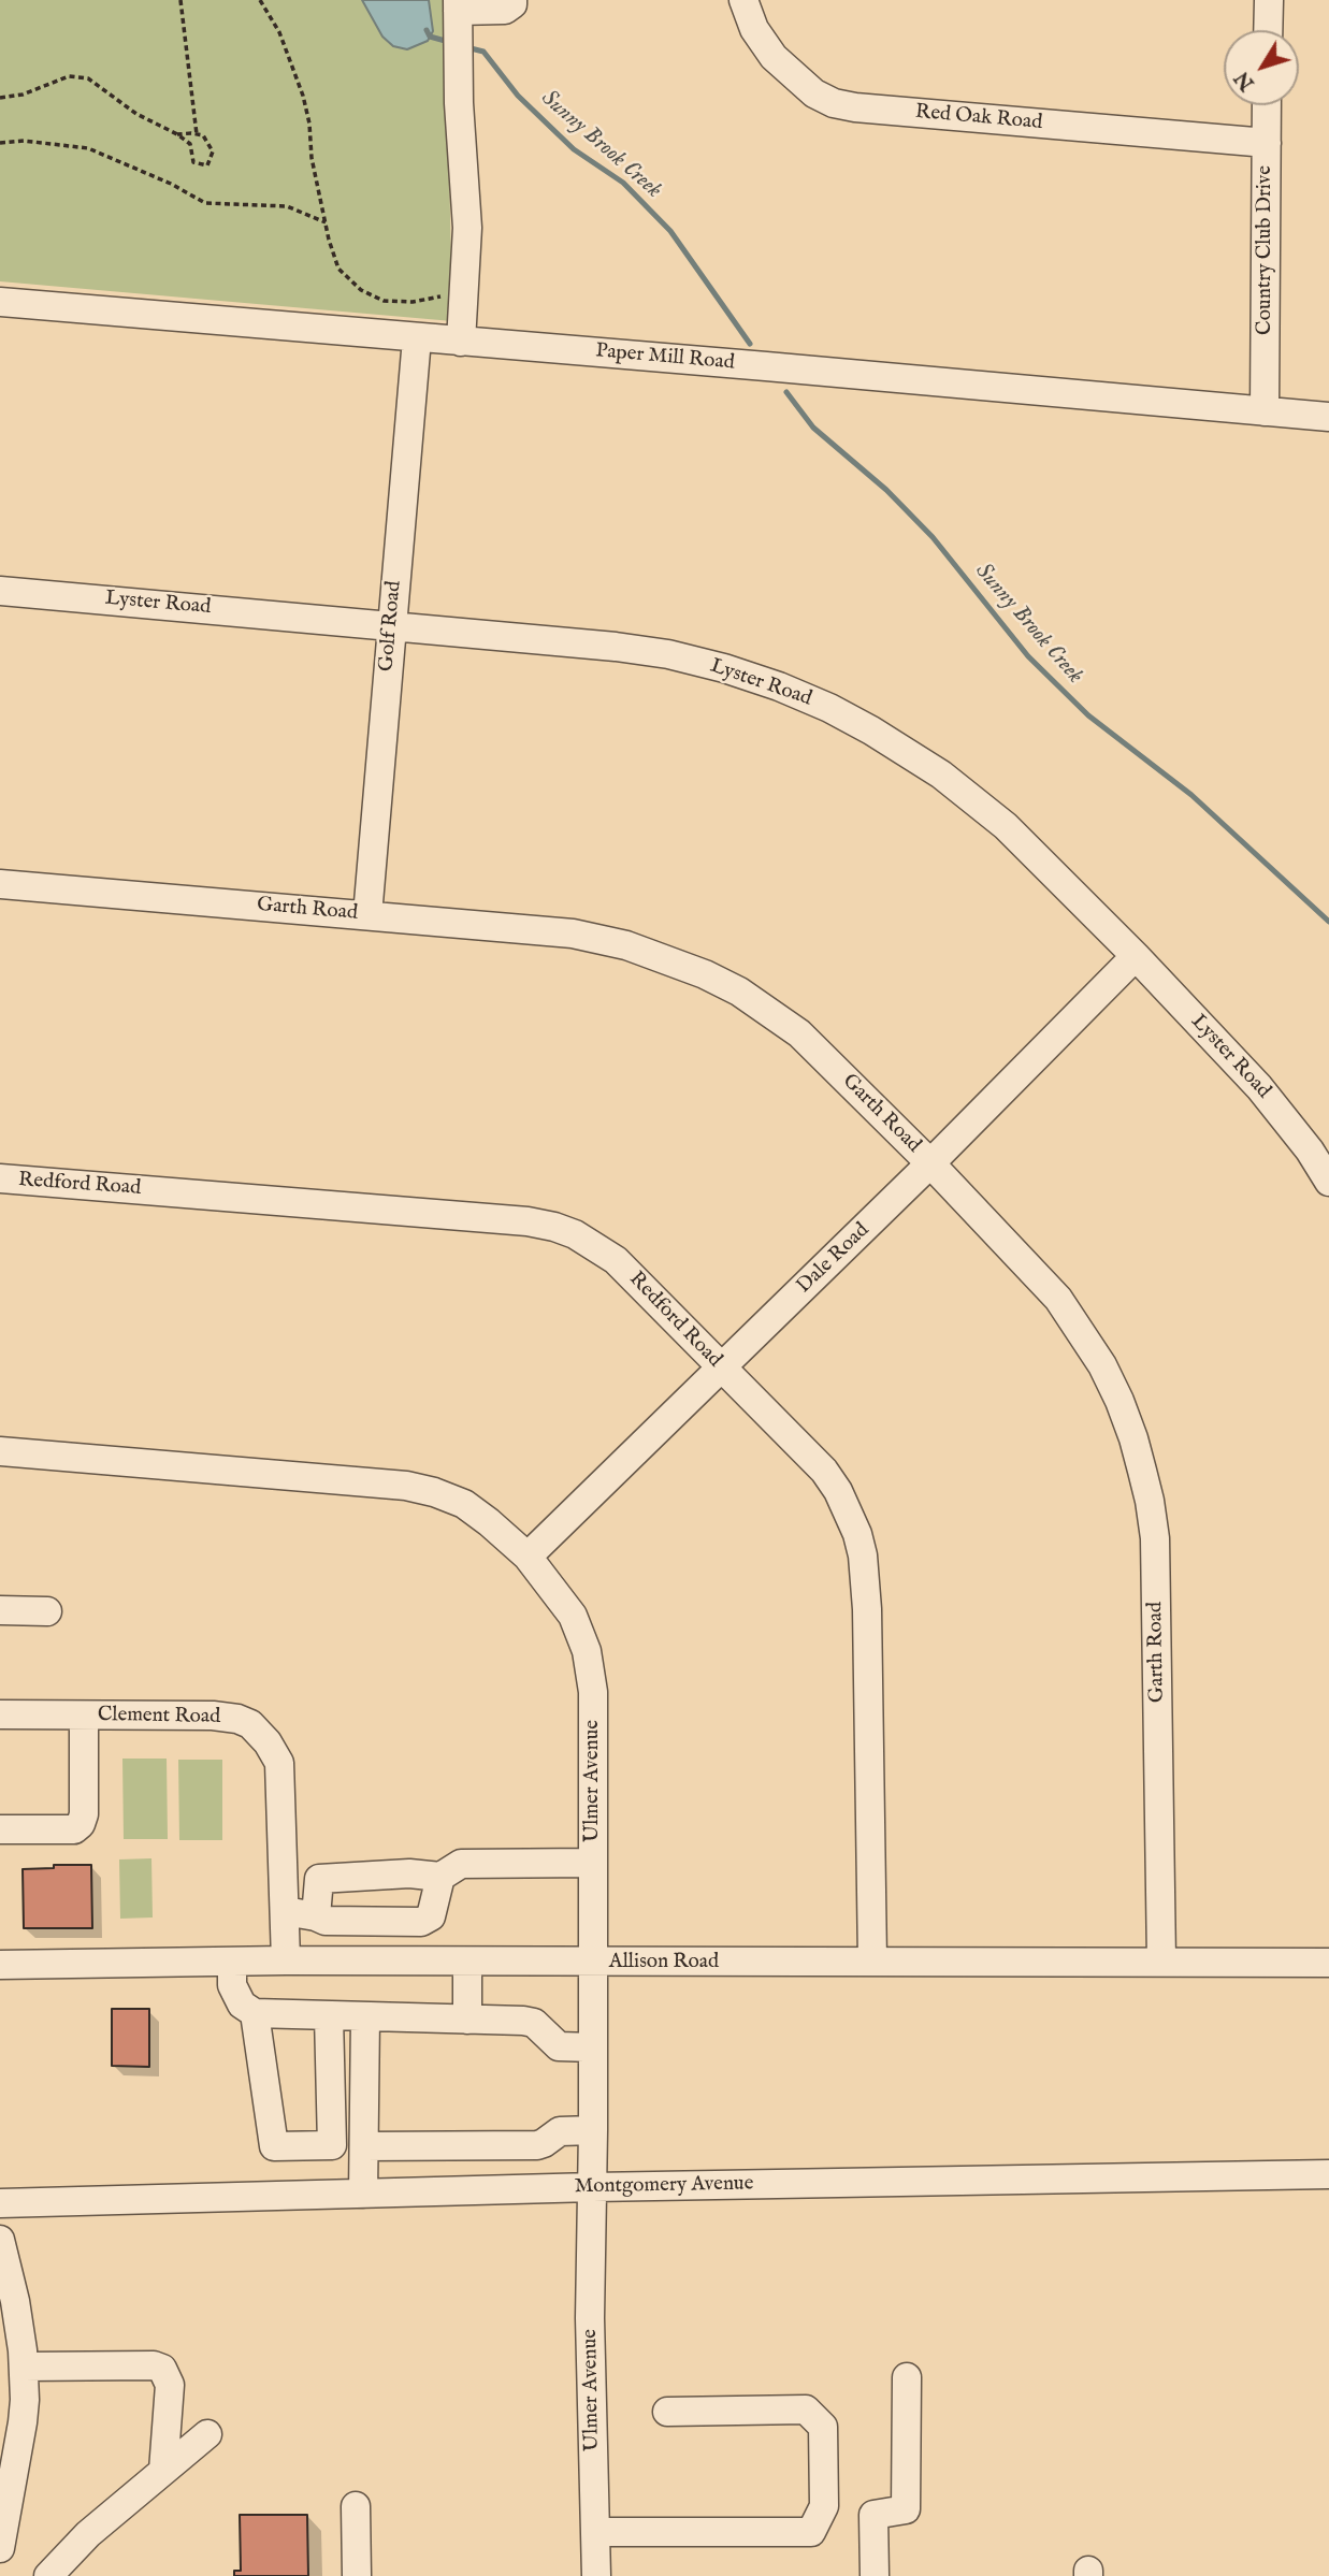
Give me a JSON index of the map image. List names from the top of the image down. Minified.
{"streets":{"street":["Red Oak Road","Country Club Drive","Paper Mill Road","Lyster Road","Golf Road","Garth Road","Redford Road","Dale Road","Clement Road","Ulmer Avenue","Allison Road","Montgomery Avenue"]},"crossings":[["Red Oak Road","Country Club Drive"],["Country Club Drive","Paper Mill Road"],["Paper Mill Road","Golf Road"],["Lyster Road","Golf Road"],["Lyster Road","Dale Road"],["Golf Road","Garth Road"],["Garth Road","Dale Road"],["Garth Road","Allison Road"],["Redford Road","Dale Road"],["Redford Road","Allison Road"],["Dale Road","Ulmer Avenue"],["Clement Road","Allison Road"],["Ulmer Avenue","Allison Road"],["Ulmer Avenue","Montgomery Avenue"]],"water":["Sunny Brook Creek"],"north":"bottom left"}
